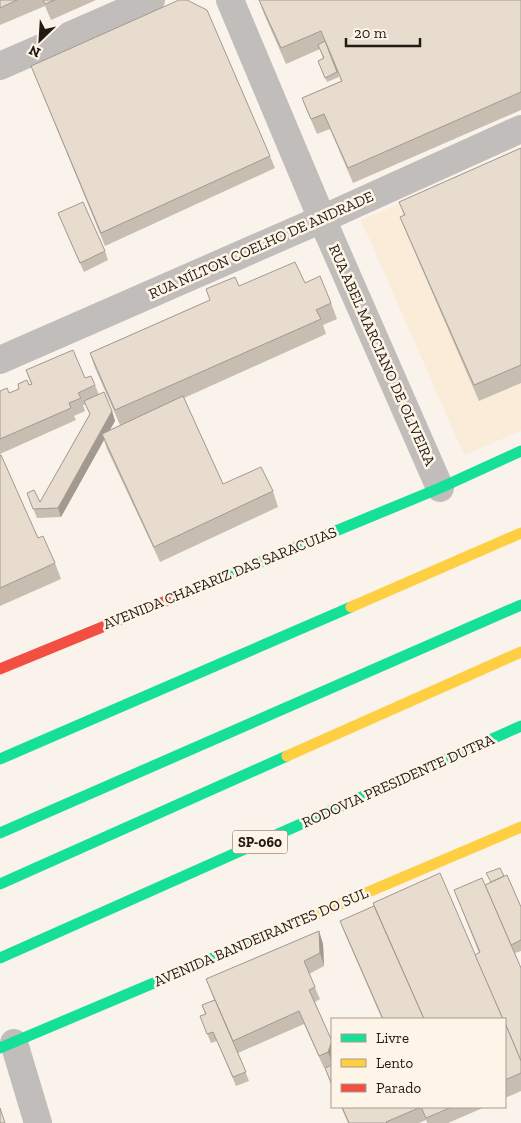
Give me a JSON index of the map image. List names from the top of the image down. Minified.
{"streets":{"main road":["AVENIDA CHAFARIZ DAS SARACUIAS","RODOVIA PRESIDENTE DUTRA","SP-060","AVENIDA BANDEIRANTES DO SUL"],"street":["RUA NÍLTON COELHO DE ANDRADE","RUA ABEL MARCIANO DE OLIVEIRA"]},"crossings":[["RUA NÍLTON COELHO DE ANDRADE","RUA ABEL MARCIANO DE OLIVEIRA"],["RUA ABEL MARCIANO DE OLIVEIRA","AVENIDA CHAFARIZ DAS SARACUIAS"]],"legend":["Livre","Lento","Parado"],"scale_bar":"20 m","north":"bottom left"}
